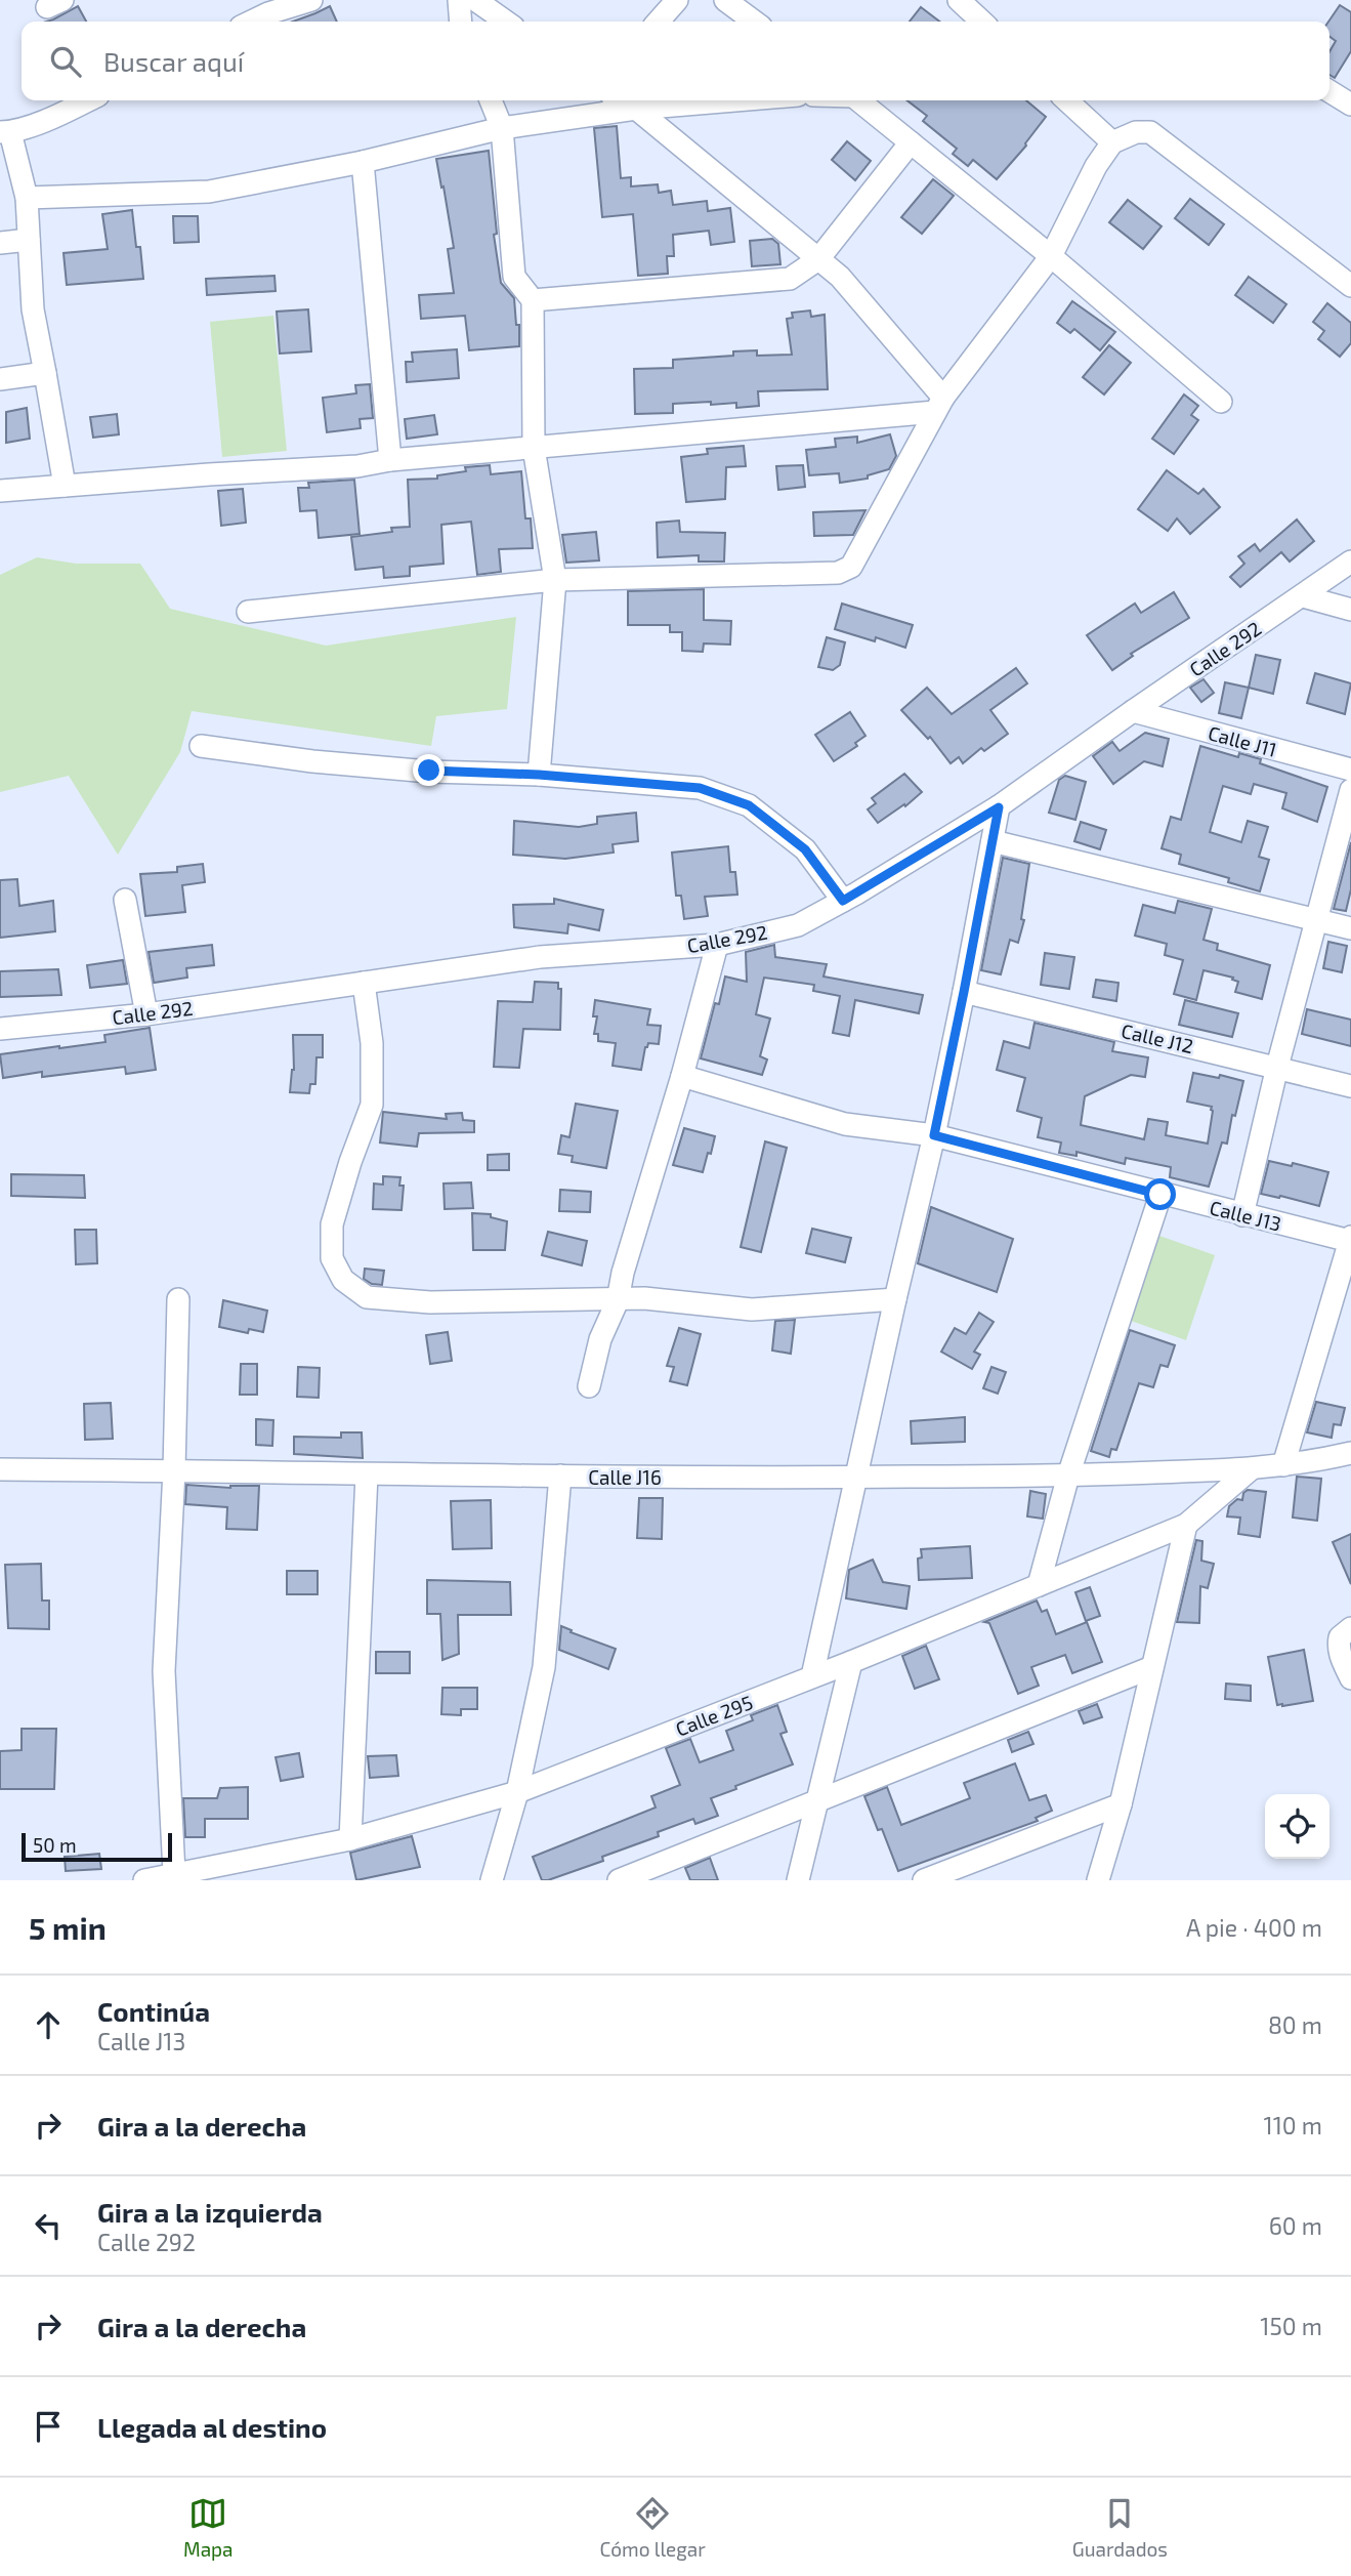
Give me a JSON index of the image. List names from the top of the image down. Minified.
{"streets":{"street":["Calle 292","Calle J11","Calle J12","Calle J13","Calle J16","Calle 295"]},"crossings":[["Calle 292","Calle J11"],["Calle J16","Calle 295"]],"scale_bar":"50 m","page":{"search":"Buscar aquí","scale":"50 m","heading":["5 min","A pie · 400 m"],"list":[["Continúa","Calle J13","80 m"],["Gira a la derecha","110 m"],["Gira a la izquierda","Calle 292","60 m"],["Gira a la derecha","150 m"],"Llegada al destino"],"nav":["Mapa","Cómo llegar","Guardados"]}}
